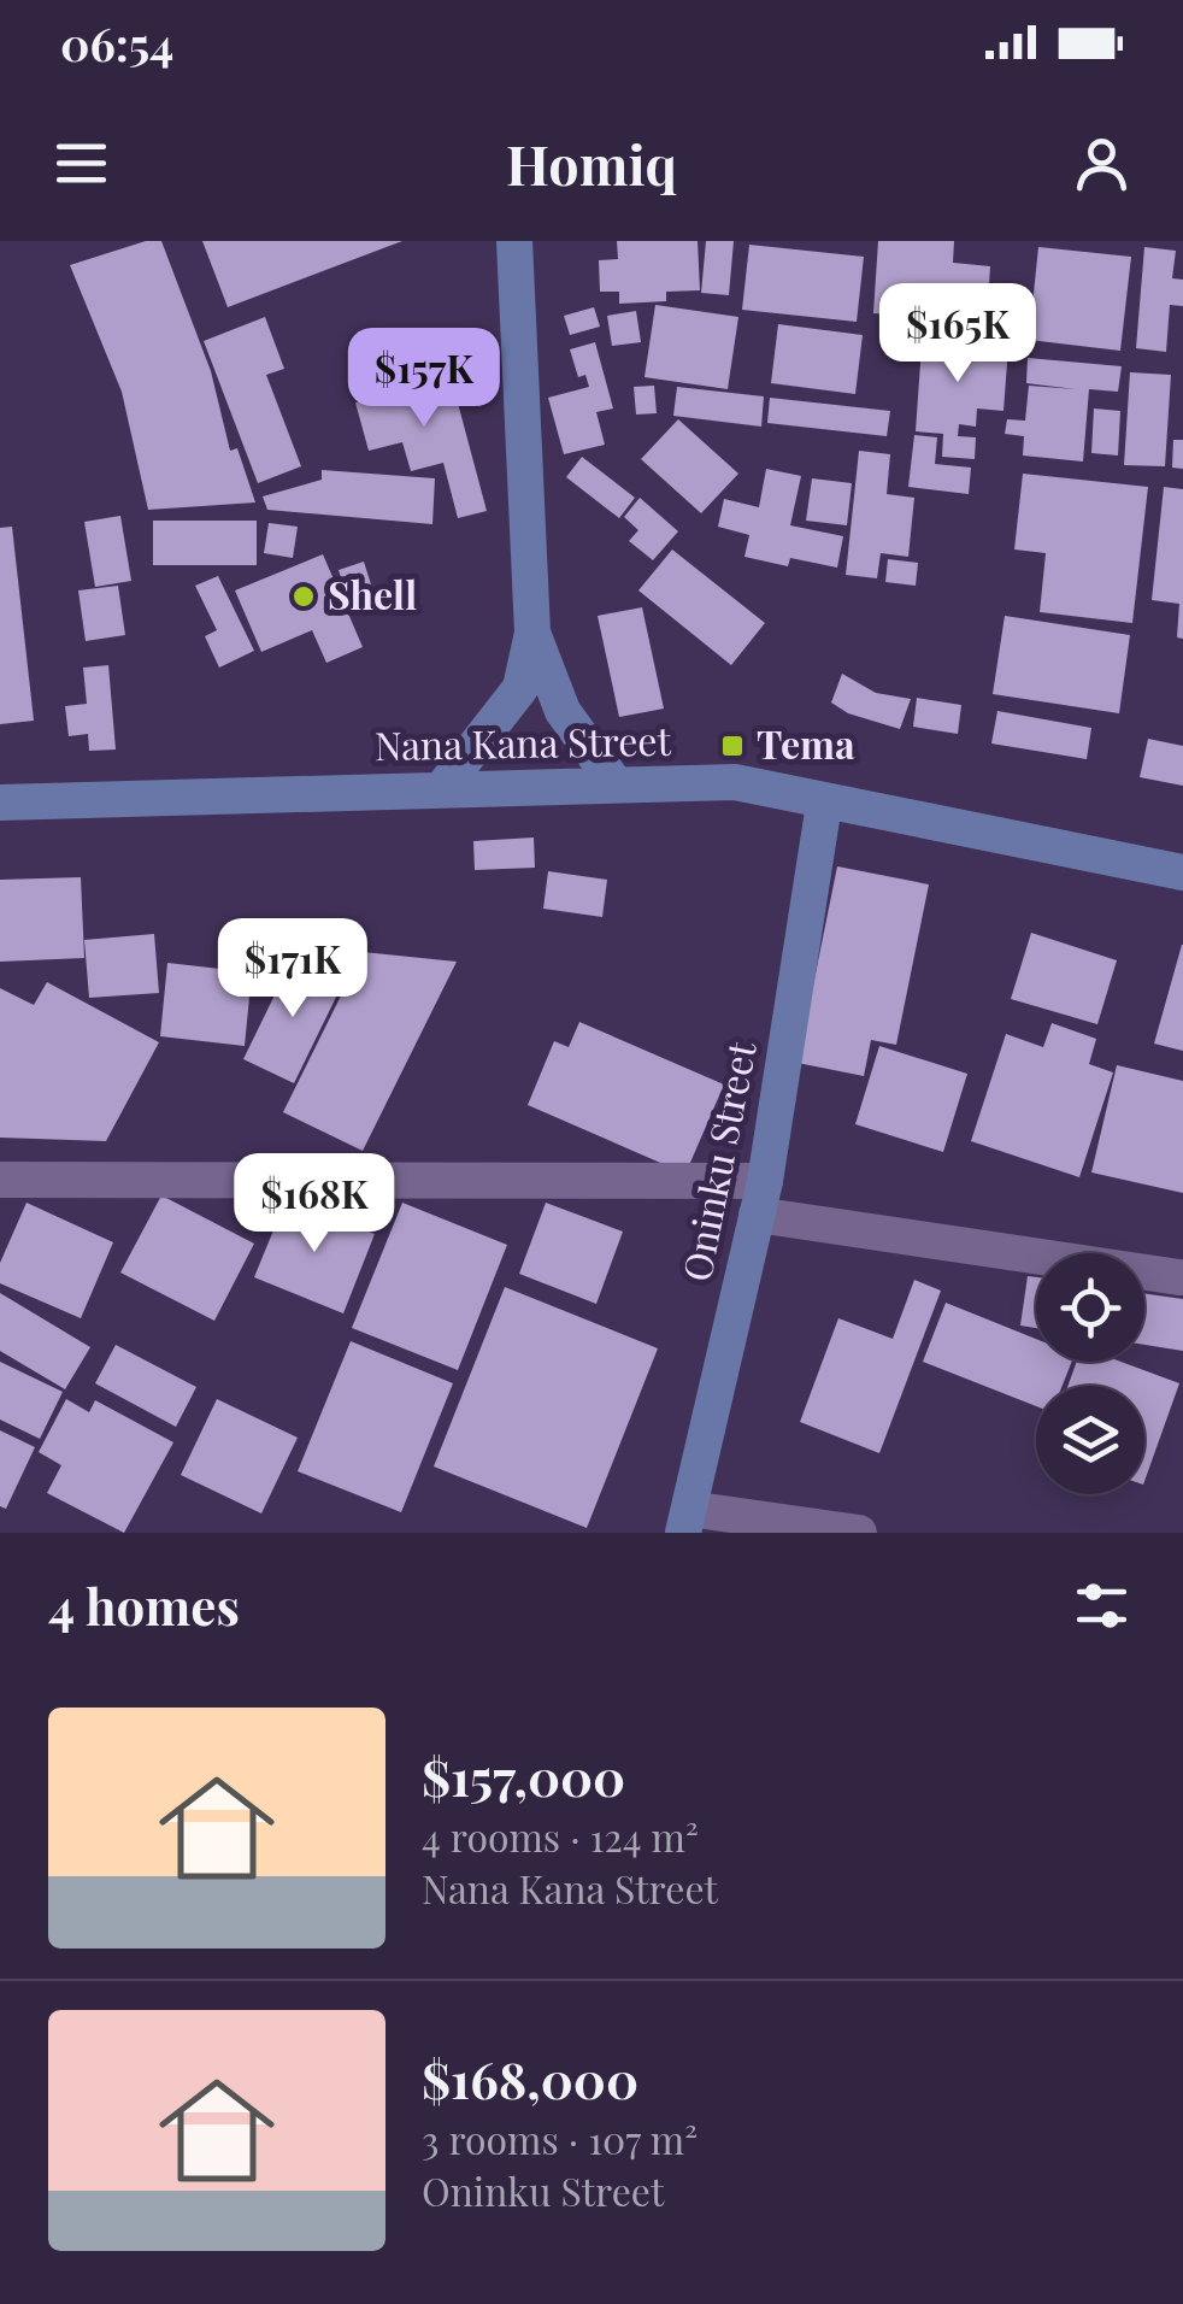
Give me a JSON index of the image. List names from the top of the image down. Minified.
{"streets":{"street":["Nana Kana Street","Oninku Street"]},"crossings":[["Nana Kana Street","Oninku Street"]],"places":{"other":["Shell"],"transit":["Tema"]},"page":{"status":"06:54","header":"Homiq","price":["$165K","$157K","$171K","$168K"],"heading":"4 homes","list":[{"name":"$157,000","note":"4 rooms · 124 m² · Nana Kana Street"},{"name":"$168,000","note":"3 rooms · 107 m² · Oninku Street"}]}}
